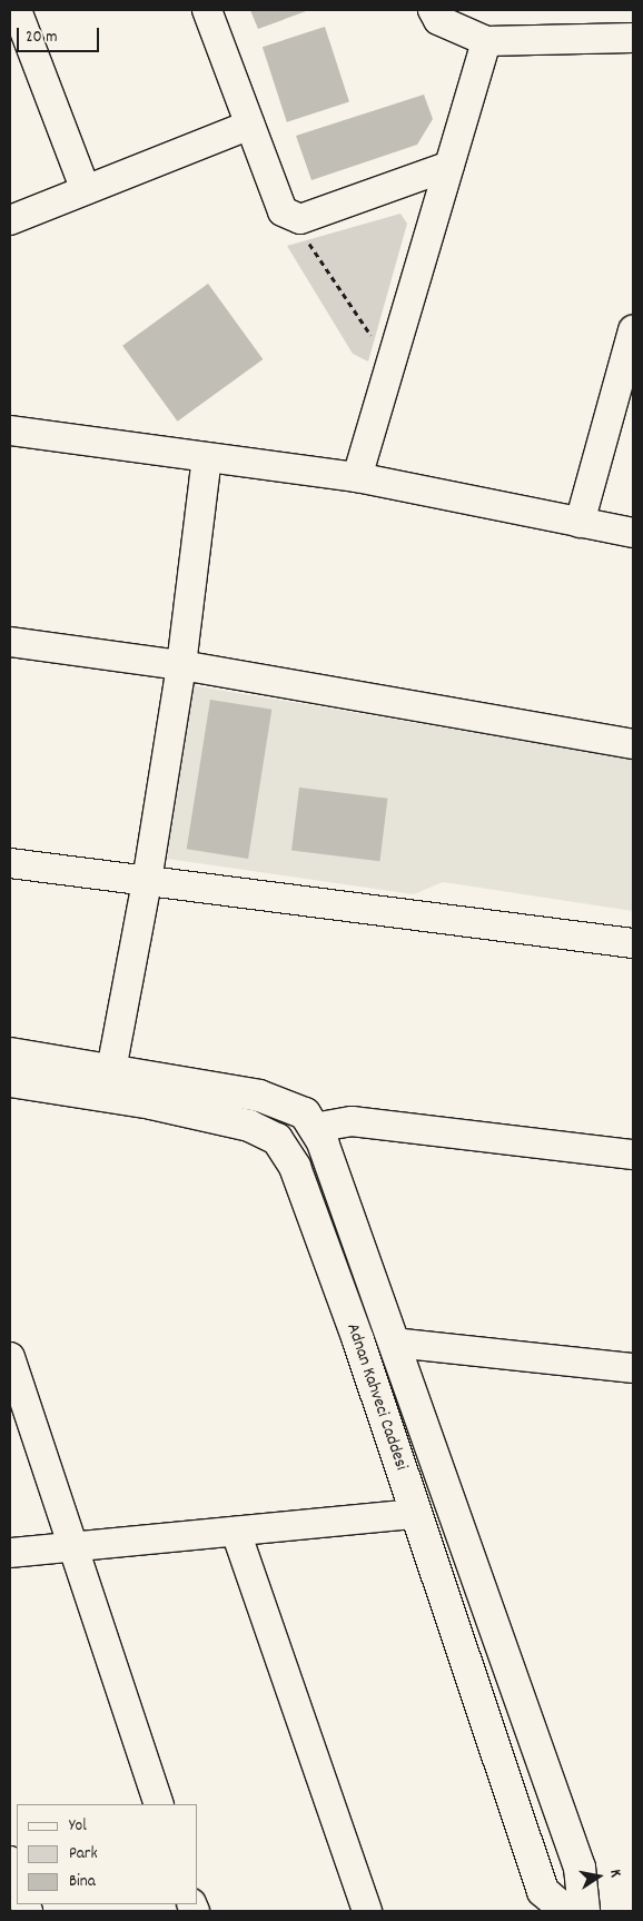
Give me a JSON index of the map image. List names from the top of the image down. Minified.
{"streets":{"main road":["Adnan Kahveci Caddesi"]},"legend":["Yol","Park","Bina"],"scale_bar":"20 m","north":"right"}
